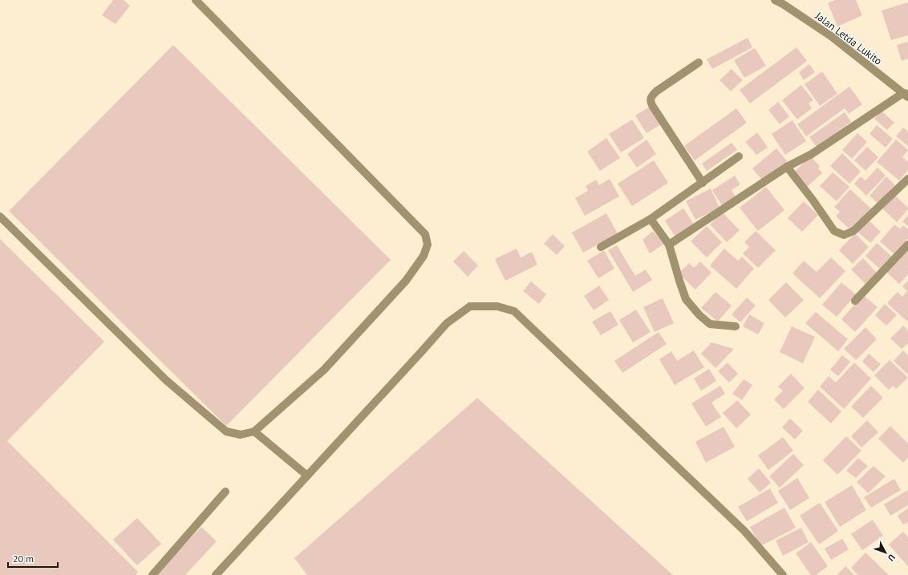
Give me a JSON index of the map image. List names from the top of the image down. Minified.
{"streets":{"street":["Jalan Letda Lukito"]},"scale_bar":"20 m","north":"bottom right"}
